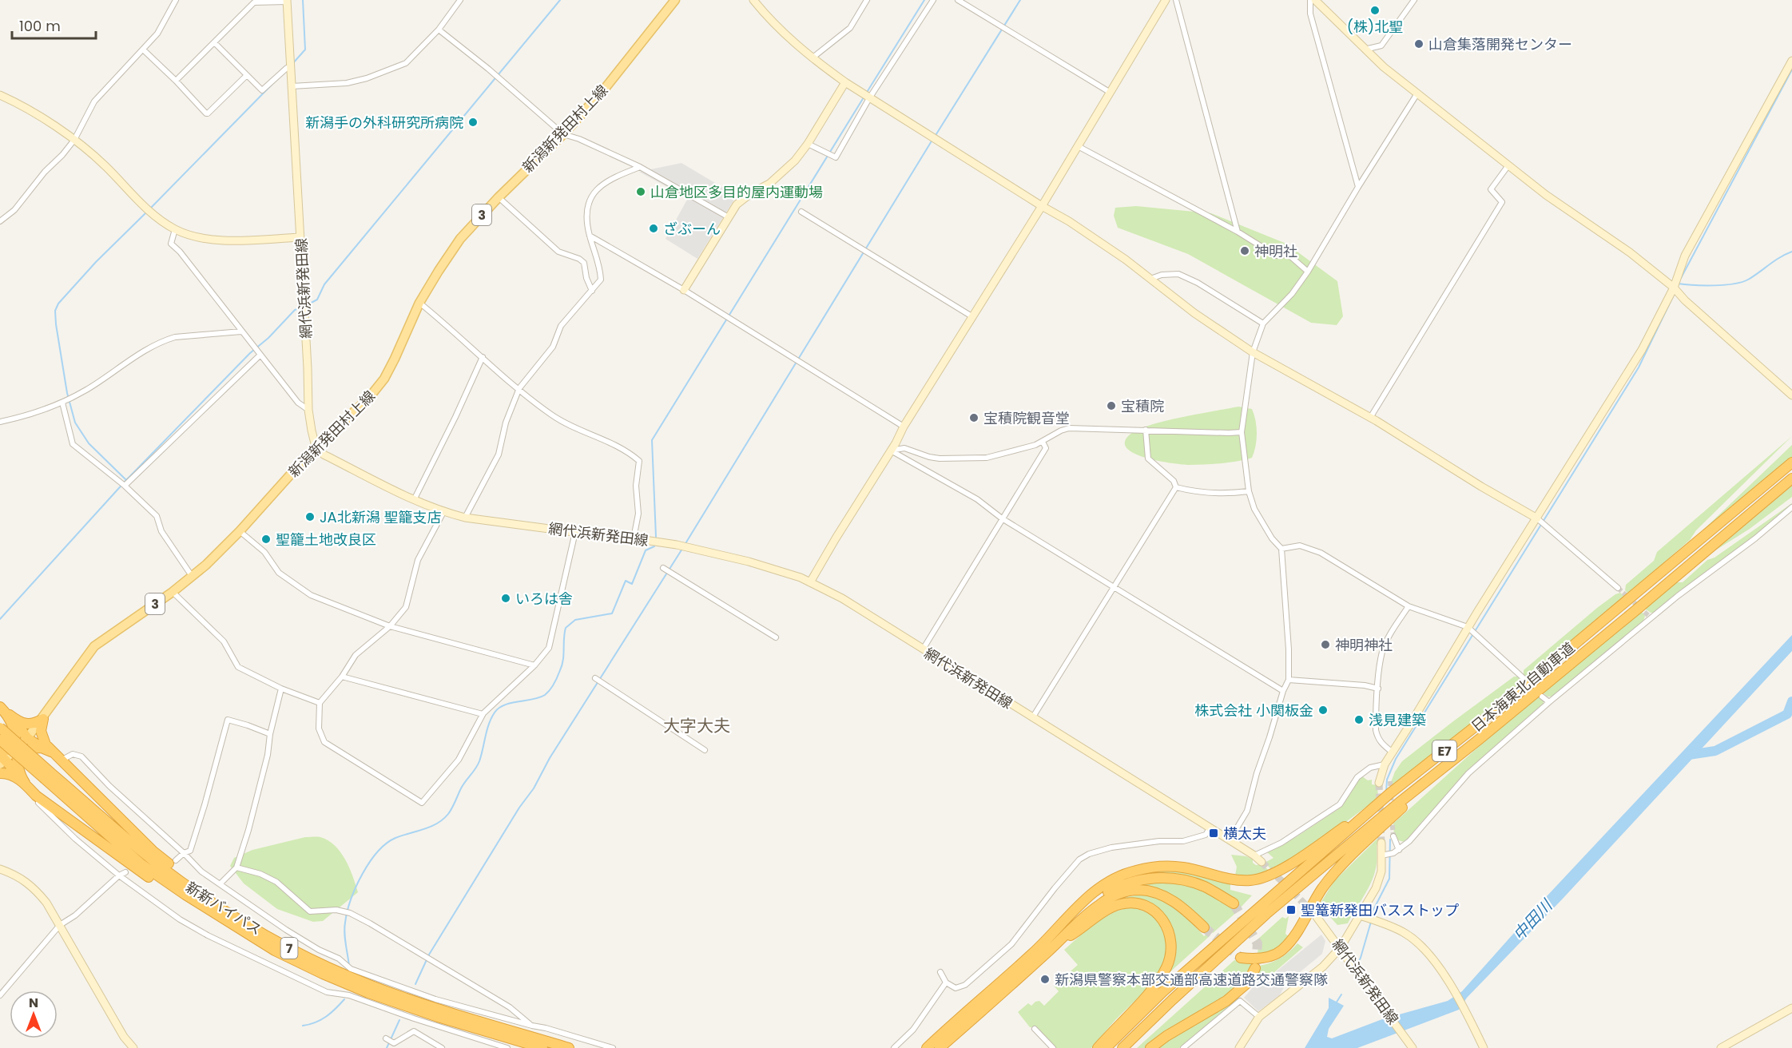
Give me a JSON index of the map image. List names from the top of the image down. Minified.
{"streets":{"highway":["日本海東北自動車道","E7","新新バイパス","7"],"main road":["新潟新発田村上線","3"],"street":["網代浜新発田線"]},"crossings":[["新潟新発田村上線","網代浜新発田線"]],"districts":["大字大夫"],"water":["中田川"],"places":{"other":["(株)北聖","山倉集落開発センター","新潟手の外科研究所病院","山倉地区多目的屋内運動場","ざぶーん","神明社","宝積院","宝積院観音堂","JA北新潟 聖籠支店","聖籠土地改良区","いろは舎","神明神社","株式会社 小関板金","浅見建築","新潟県警察本部交通部高速道路交通警察隊"],"transit":["横太夫","聖篭新発田バスストップ"]},"scale_bar":"100 m","north":"top"}
